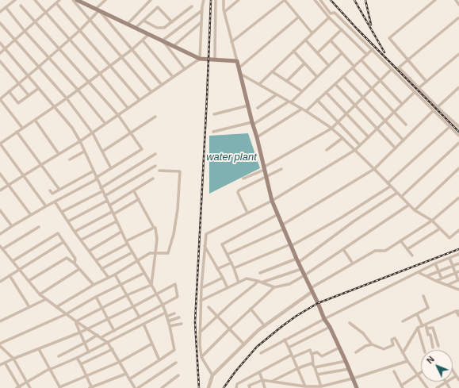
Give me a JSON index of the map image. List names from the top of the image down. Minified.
{"water":["water plant"],"north":"top left"}
